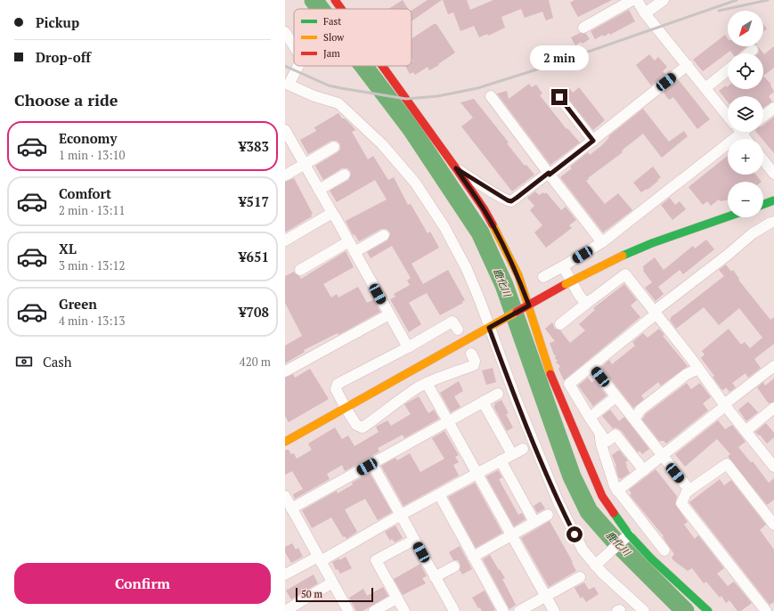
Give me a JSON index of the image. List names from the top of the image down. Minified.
{"water":["鹿化川"],"legend":["Fast","Slow","Jam"],"scale_bar":"50 m","north":"bottom left","page":{"banner":["Pickup","Drop-off"],"map_buttons":["+","−"],"bubble":"2 min","heading":"Choose a ride","list":[{"name":"Economy","note":"1 min · 13:10","value":"¥383"},{"name":"Comfort","note":"2 min · 13:11","value":"¥517"},{"name":"XL","note":"3 min · 13:12","value":"¥651"},{"name":"Green","note":"4 min · 13:13","value":"¥708"}],"pay":["Cash","420 m"],"buttons":"Confirm","scale":"50 m"}}
